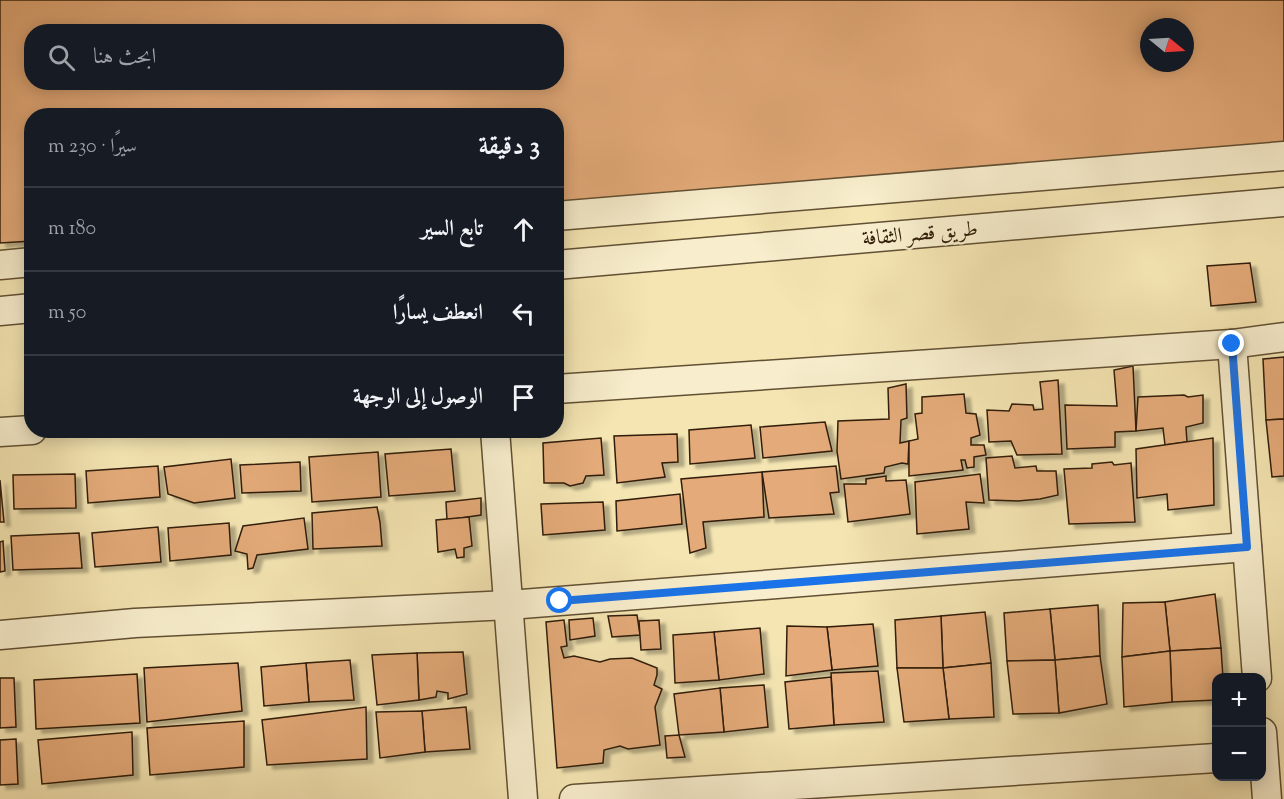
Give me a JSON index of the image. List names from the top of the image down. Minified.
{"streets":{"street":["طريق قصر الثقافة"]},"north":"right","page":{"search":"ابحث هنا","heading":["3 دقيقة","سيرًا · 230 m"],"list":[["تابع السير","180 m"],["انعطف يسارًا","50 m"],"الوصول إلى الوجهة"],"map_buttons":["+","−"]}}
